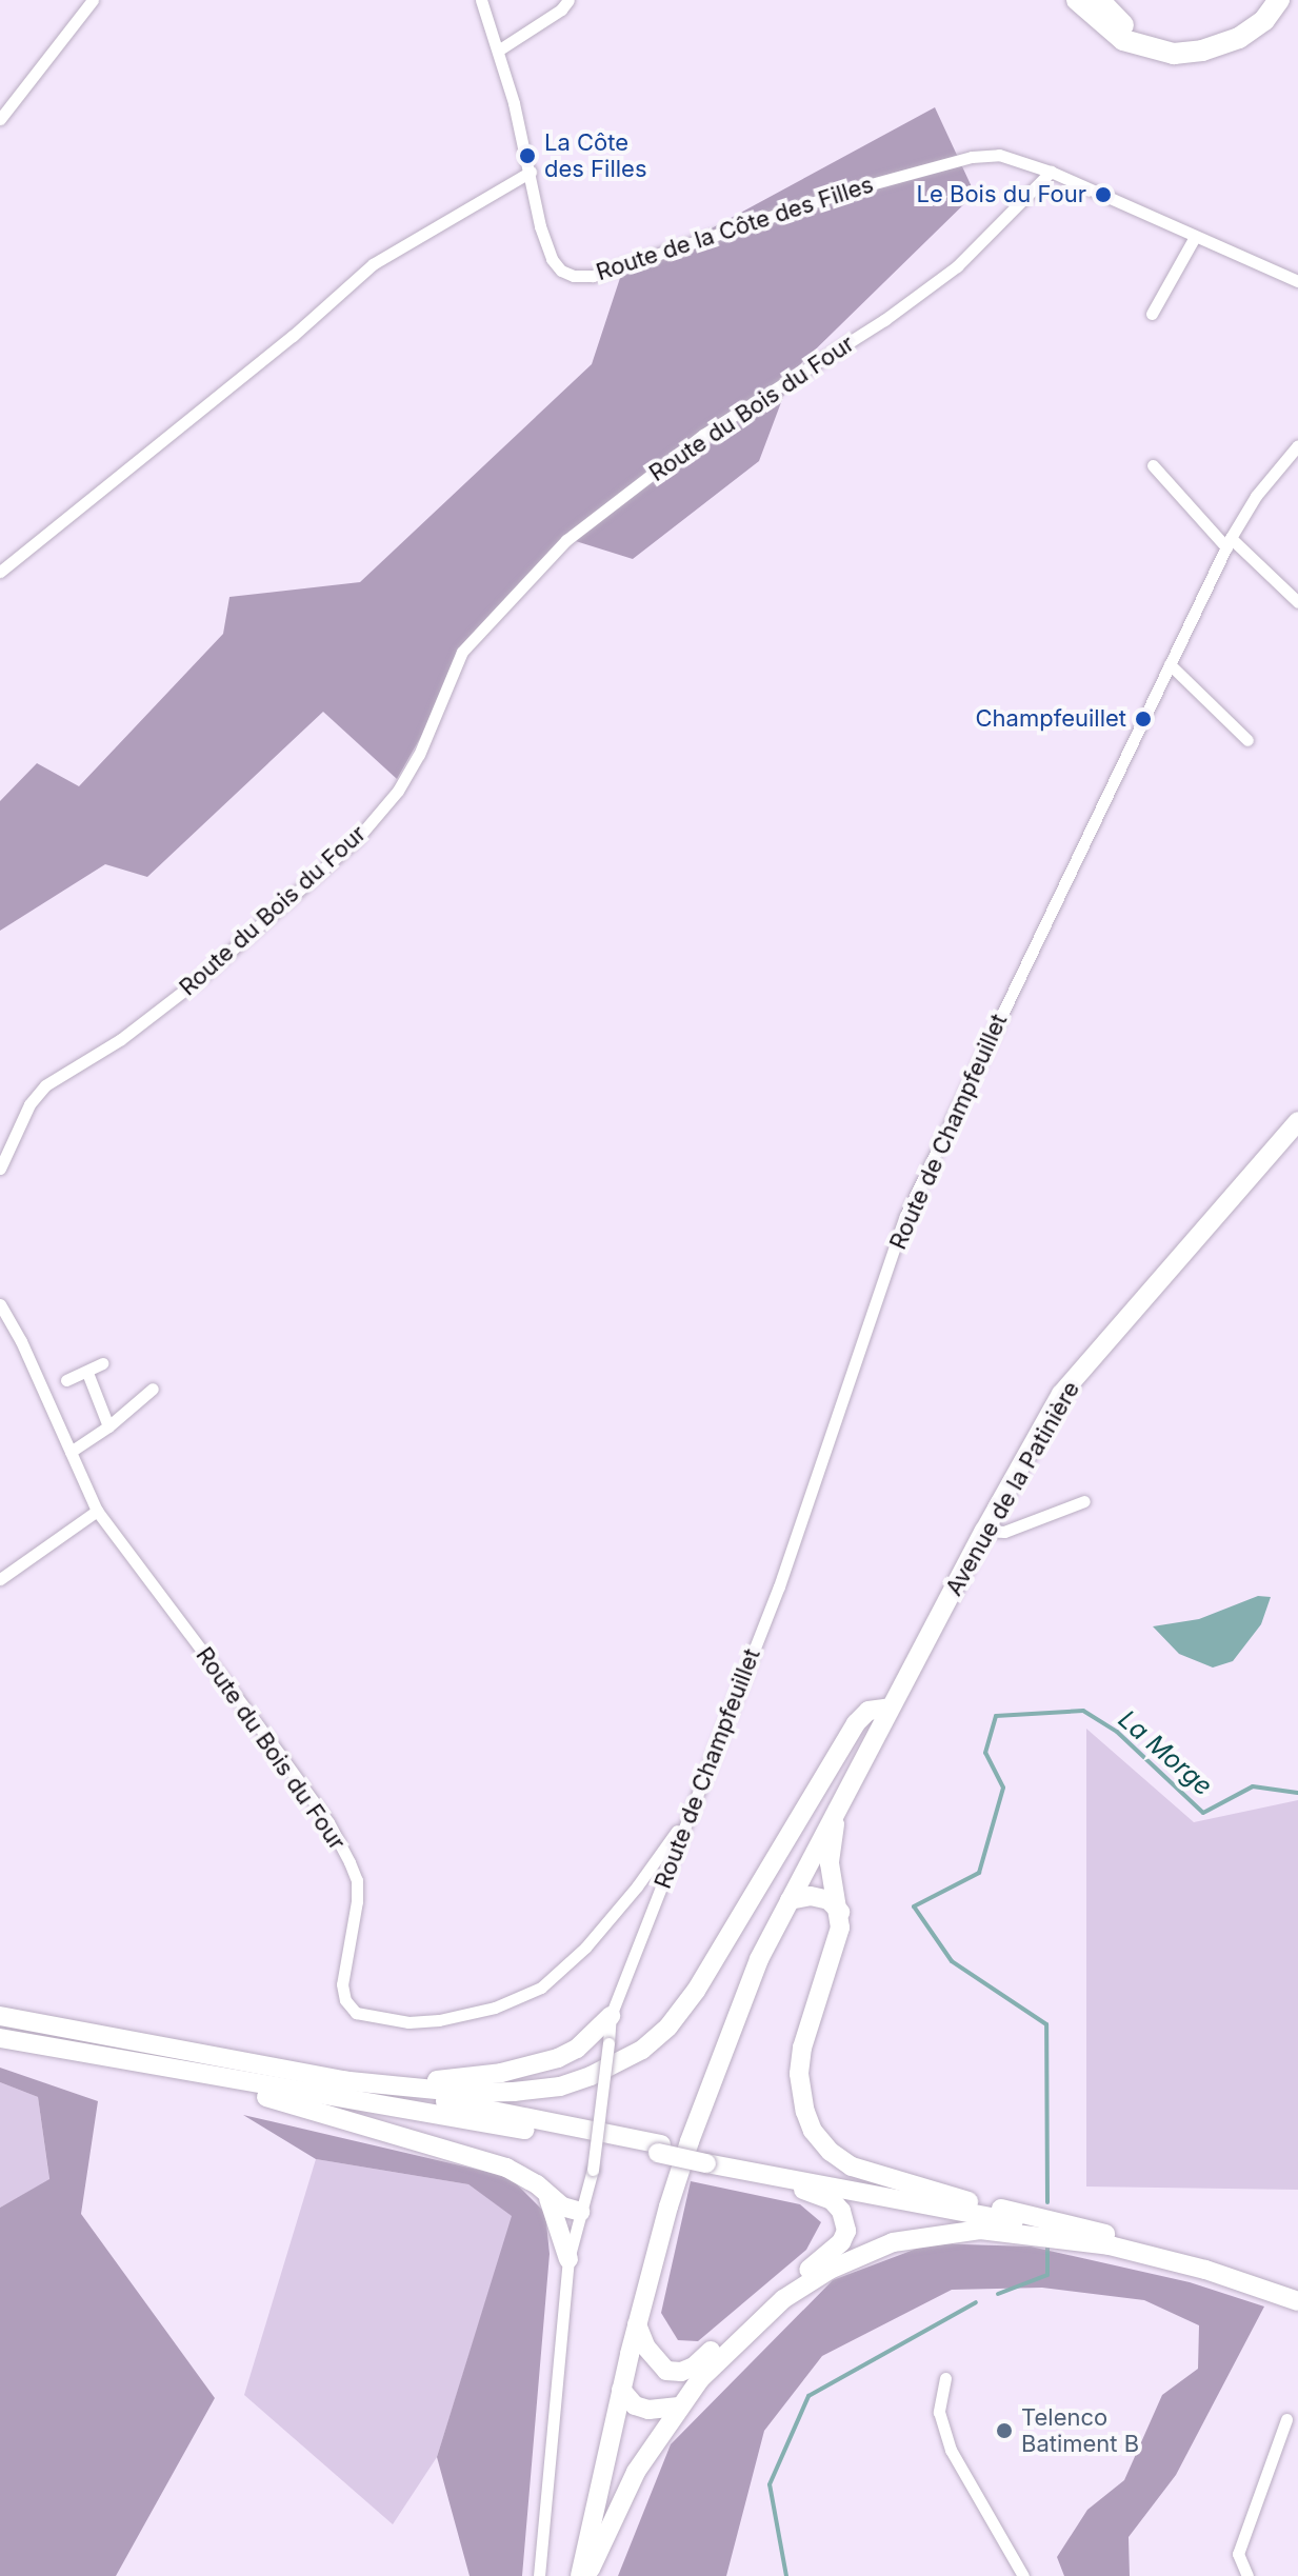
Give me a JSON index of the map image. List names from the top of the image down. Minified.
{"streets":{"main road":["Avenue de la Patinière"],"street":["Route de la Côte des Filles","Route du Bois du Four","Route de Champfeuillet"]},"crossings":[["Route de la Côte des Filles","Route du Bois du Four"],["Route du Bois du Four","Route de Champfeuillet"]],"water":["La Morge"],"places":["La Côte des Filles","Le Bois du Four","Champfeuillet","Telenco Batiment B"]}
